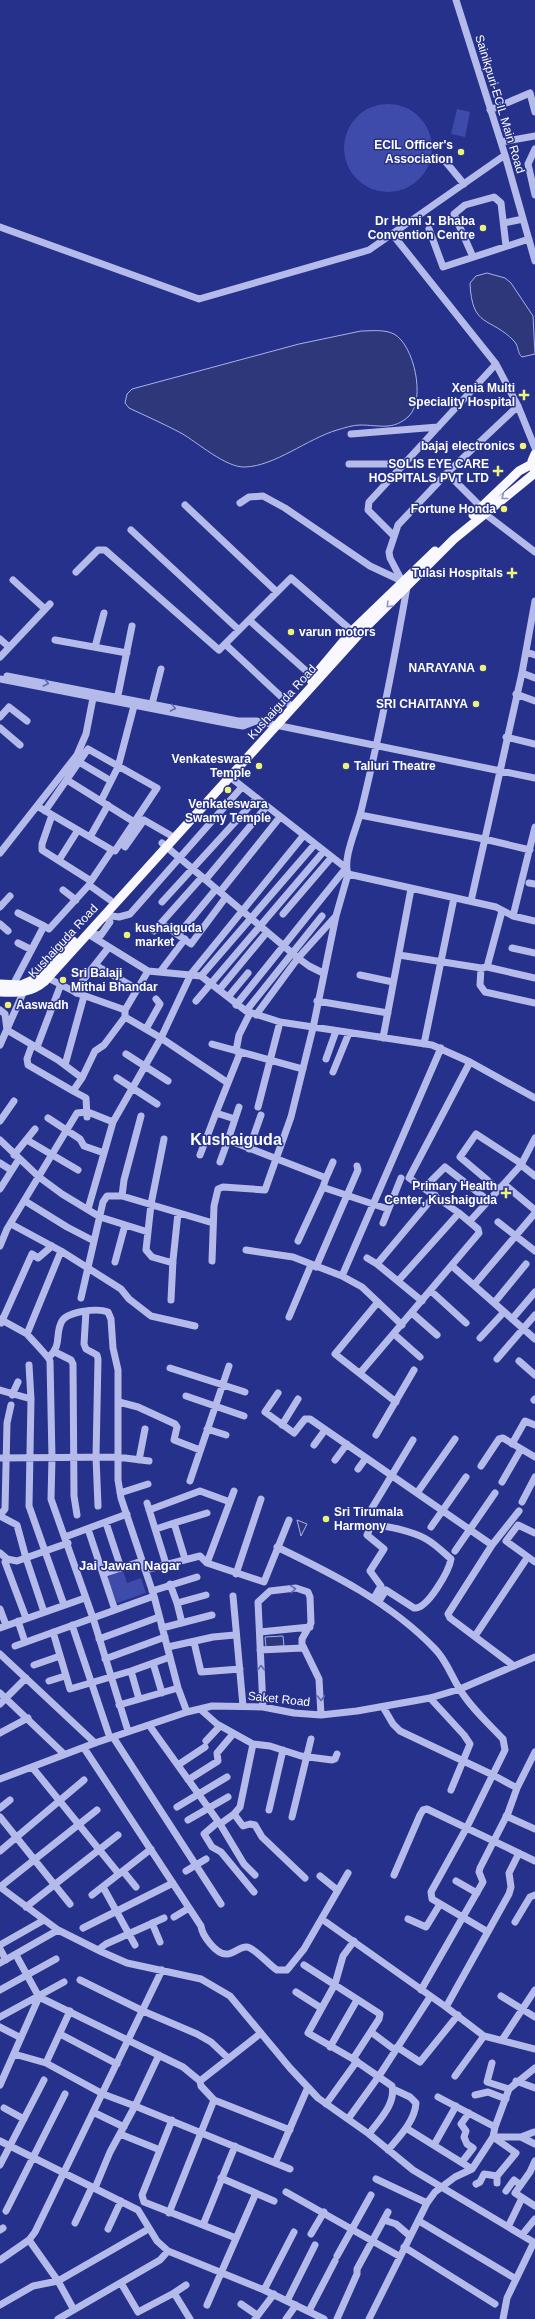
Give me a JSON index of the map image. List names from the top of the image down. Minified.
{"streets":{"main road":["Kushaiguda Road"],"street":["Sainikpuri-ECIL Main Road","Saket Road"]},"districts":["Kushaiguda","Jai Jawan Nagar"],"places":{"other":["ECIL Officer's Association","Dr Homi J. Bhaba Convention Centre","bajaj electronics","Fortune Honda","varun motors","NARAYANA","SRI CHAITANYA","Venkateswara Temple","Talluri Theatre","Venkateswara Swamy Temple","kushaiguda market","Sri Balaji Mithai Bhandar","Aaswadh","Sri Tirumala Harmony"],"health":["Xenia Multi Speciality Hospital","SOLIS EYE CARE HOSPITALS PVT LTD","Tulasi Hospitals","Primary Health Center, Kushaiguda"]}}
